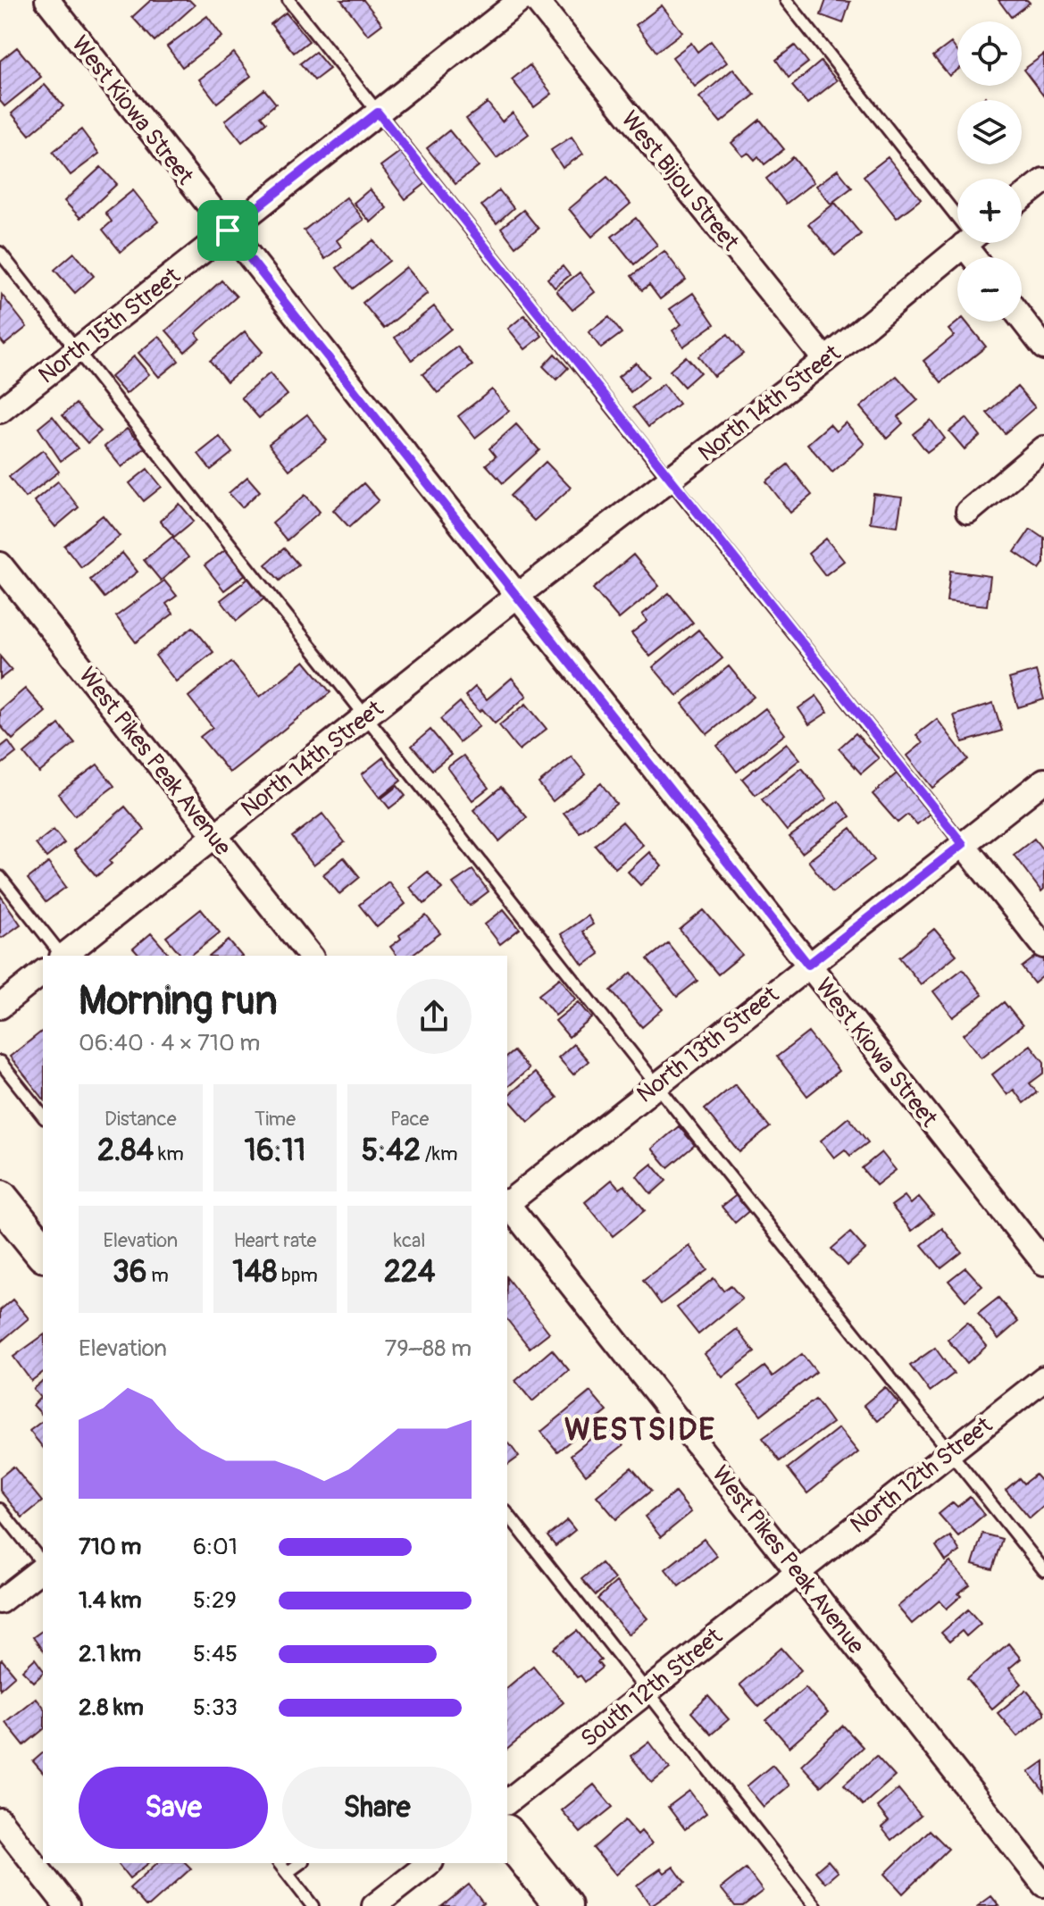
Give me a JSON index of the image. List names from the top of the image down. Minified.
{"streets":{"street":["West Kiowa Street","West Bijou Street","North 15th Street","North 14th Street","West Pikes Peak Avenue","North 13th Street","North 12th Street","South 12th Street"]},"crossings":[["West Kiowa Street","North 15th Street"],["West Kiowa Street","North 14th Street"],["West Kiowa Street","North 13th Street"],["West Bijou Street","North 14th Street"],["North 14th Street","West Pikes Peak Avenue"],["West Pikes Peak Avenue","North 12th Street"],["West Pikes Peak Avenue","South 12th Street"],["North 12th Street","South 12th Street"]],"districts":["WESTSIDE"],"page":{"map_buttons":["+","−"],"heading":["Morning run","06:40 · 4 × 710 m"],"stats":[["Distance","2.84 km"],["Time","16:11"],["Pace","5:42 /km"],["Elevation","36 m"],["Heart rate","148 bpm"],["kcal","224"]],"chart":["Elevation","79–88 m"],"list":[{"name":"710 m","note":"6:01"},{"name":"1.4 km","note":"5:29"},{"name":"2.1 km","note":"5:45"},{"name":"2.8 km","note":"5:33"}],"buttons":["Save","Share"]}}
